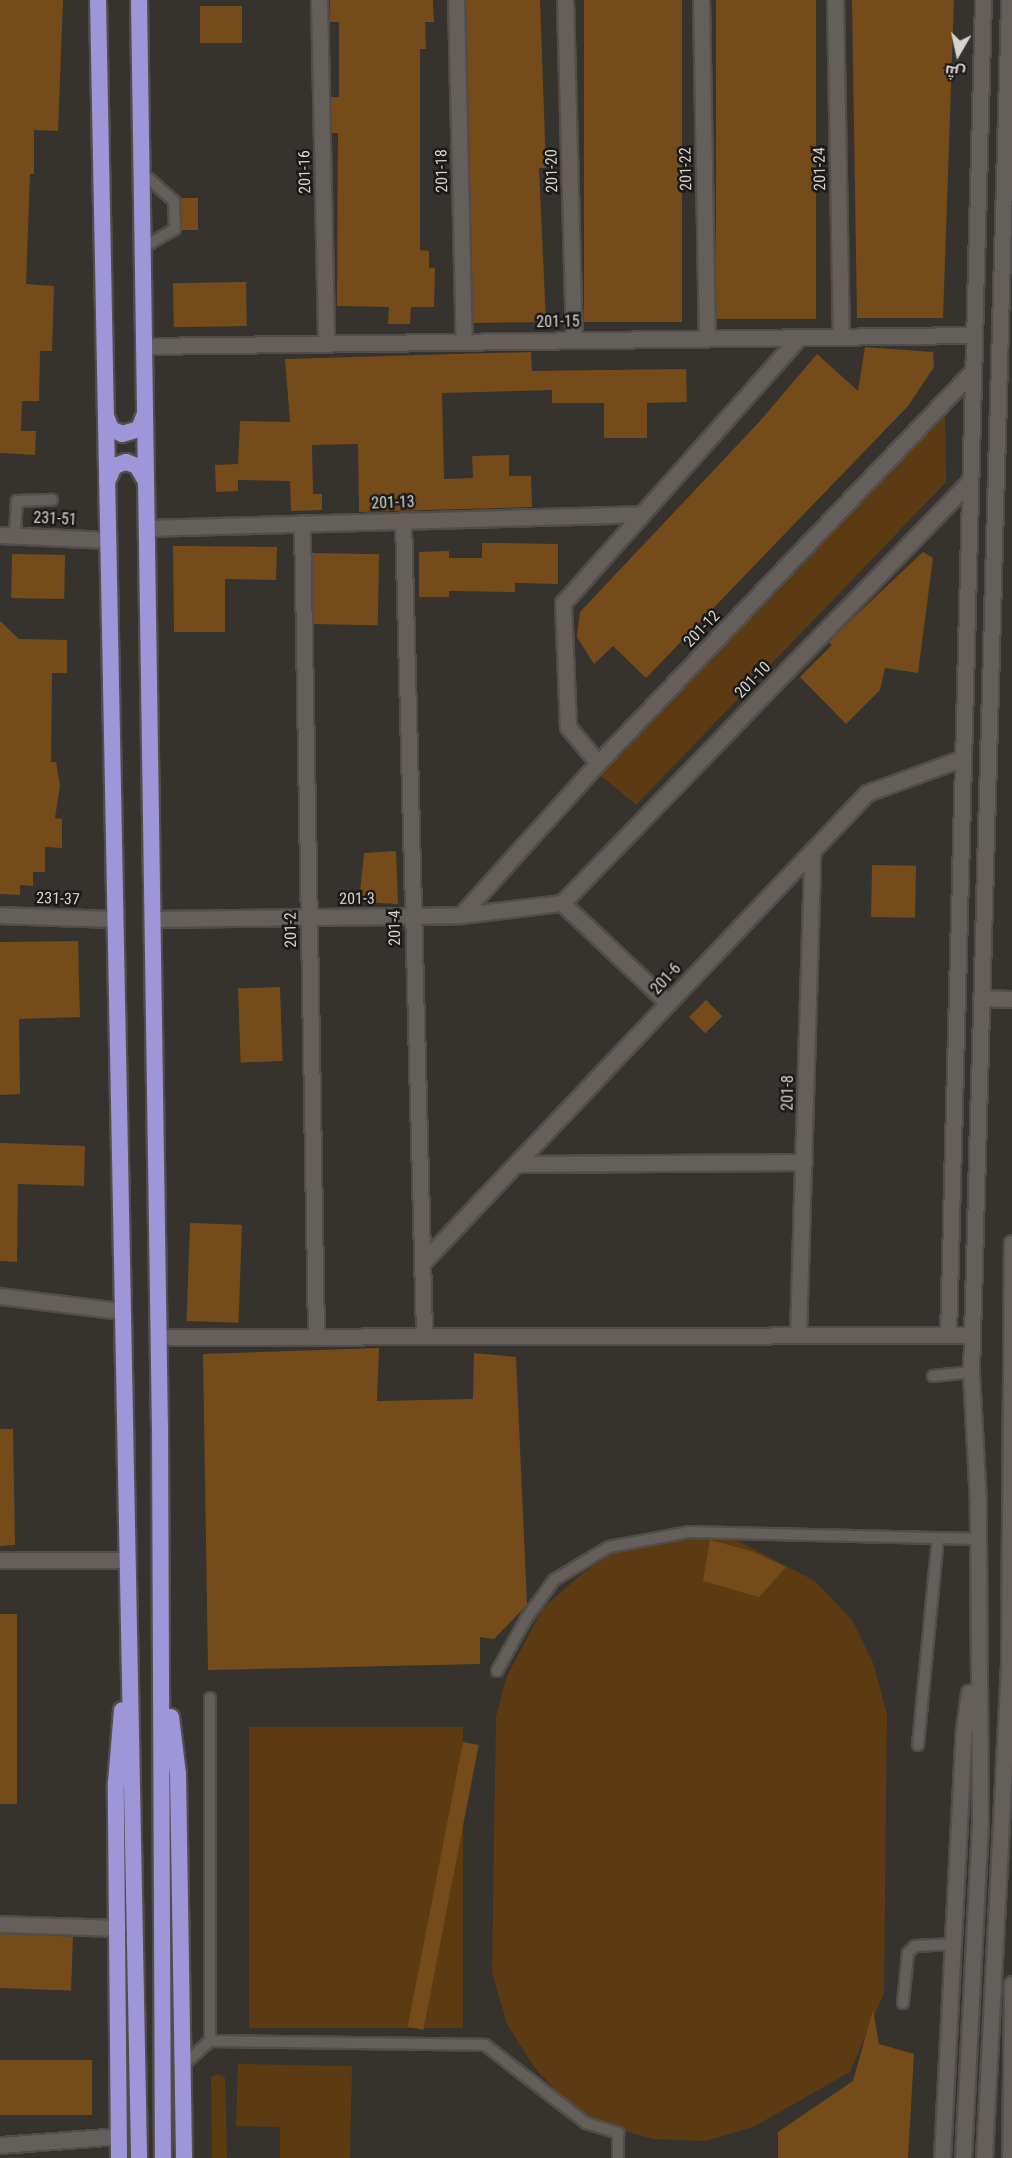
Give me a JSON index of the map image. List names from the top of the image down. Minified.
{"streets":{"street":["201-22","201-24","201-18","201-20","201-16","201-15","201-13","231-51","201-12","201-10","231-37","201-3","201-4","201-2","201-6","201-8"]},"crossings":[["201-22","201-15"],["201-24","201-15"],["201-18","201-15"],["201-20","201-15"],["201-16","201-15"],["201-13","201-4"],["201-13","201-2"],["201-12","201-3"],["201-10","201-3"],["201-3","201-4"],["201-3","201-2"],["201-4","201-6"],["201-6","201-8"]],"north":"bottom"}
